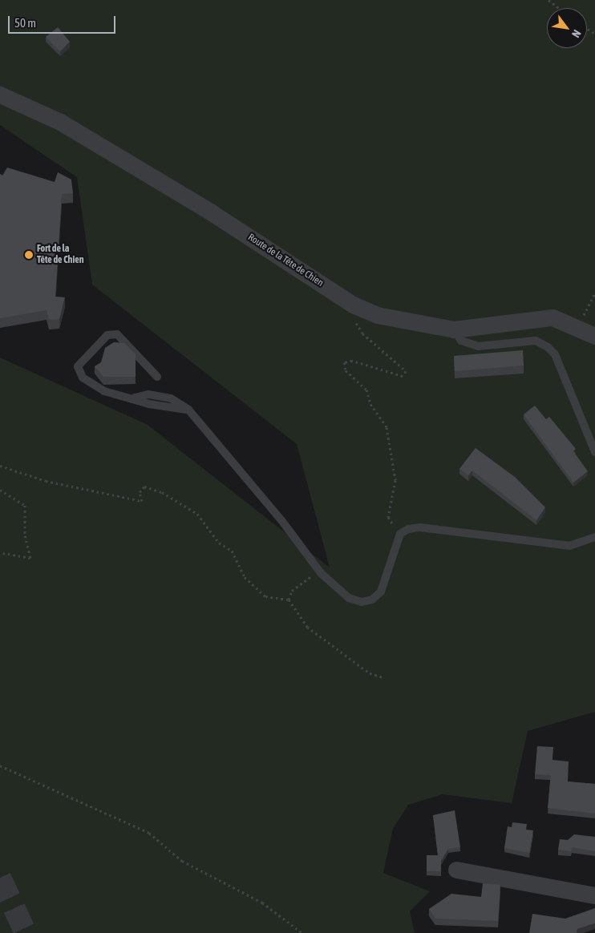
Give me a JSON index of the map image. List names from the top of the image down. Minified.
{"streets":{"street":["Route de la Tête de Chien"]},"places":["Fort de la Tête de Chien"],"scale_bar":"50 m","north":"bottom right"}
